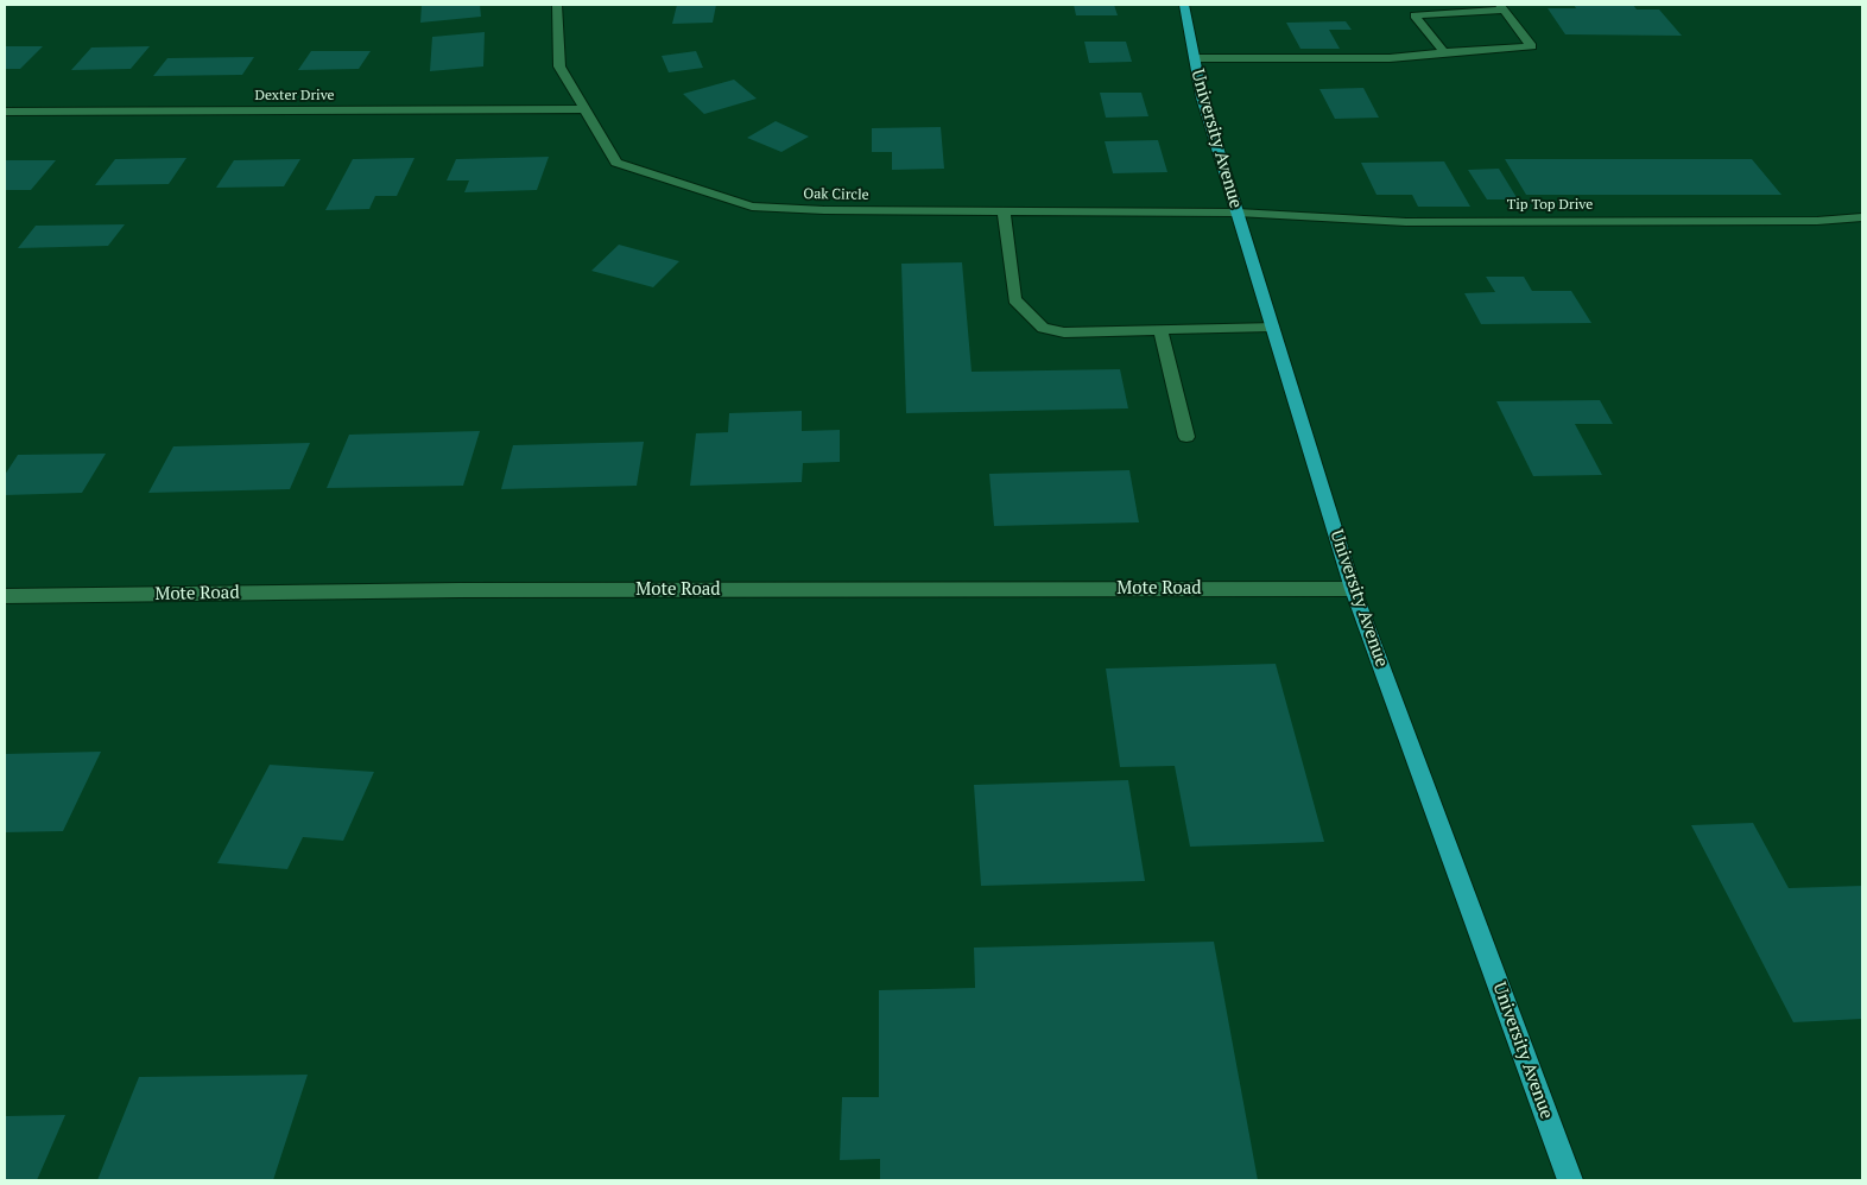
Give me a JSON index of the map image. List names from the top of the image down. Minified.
{"streets":{"main road":["University Avenue"],"street":["Dexter Drive","Oak Circle","Tip Top Drive","Mote Road"]},"crossings":[["Dexter Drive","Oak Circle"],["University Avenue","Oak Circle"],["University Avenue","Tip Top Drive"],["University Avenue","Mote Road"],["Oak Circle","Tip Top Drive"]]}
